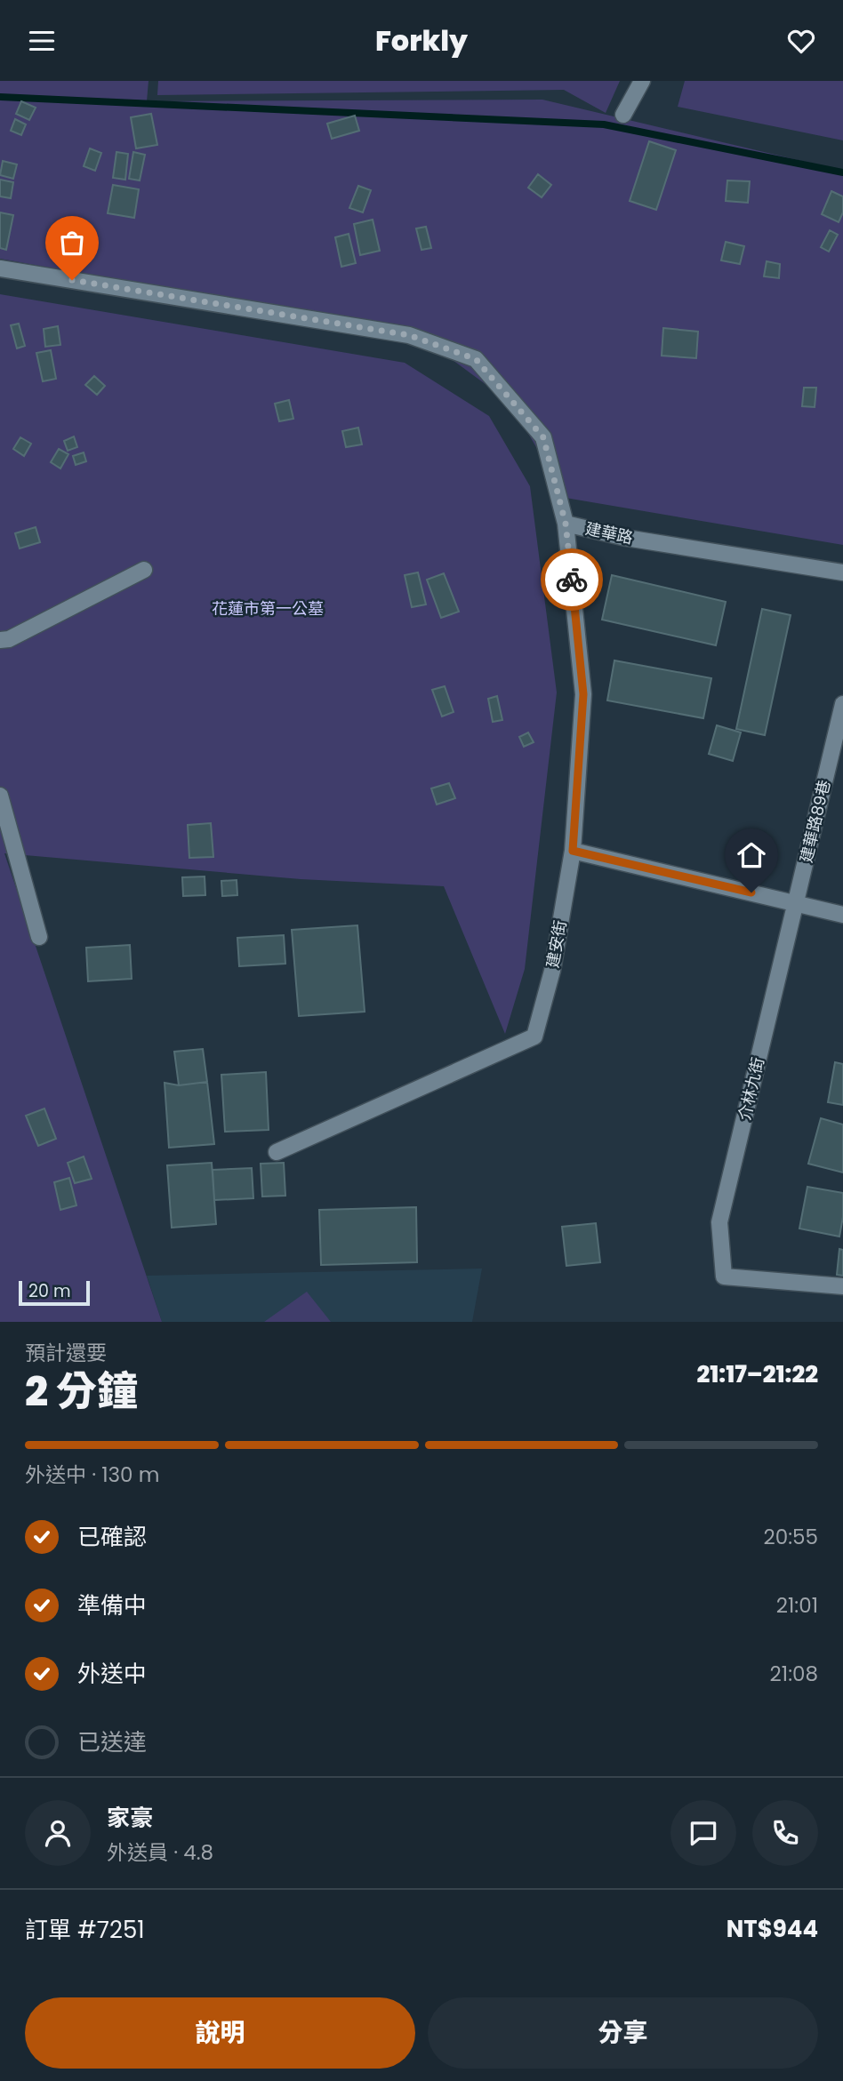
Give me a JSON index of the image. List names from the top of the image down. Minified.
{"streets":{"street":["建華路","建華路89巷","建安街","介林九街"]},"crossings":[["建華路","建安街"],["建華路89巷","介林九街"]],"parks":["花蓮市第一公墓"],"scale_bar":"20 m","page":{"header":"Forkly","scale":"20 m","heading":["2 分鐘","預計還要","21:17–21:22"],"panel":["家豪","外送員 · 4.8","訂單 #7251","NT$944"],"bar":"外送中 · 130 m","list":[["已確認","20:55"],["準備中","21:01"],["外送中","21:08"],"已送達"],"buttons":["說明","分享"]}}
